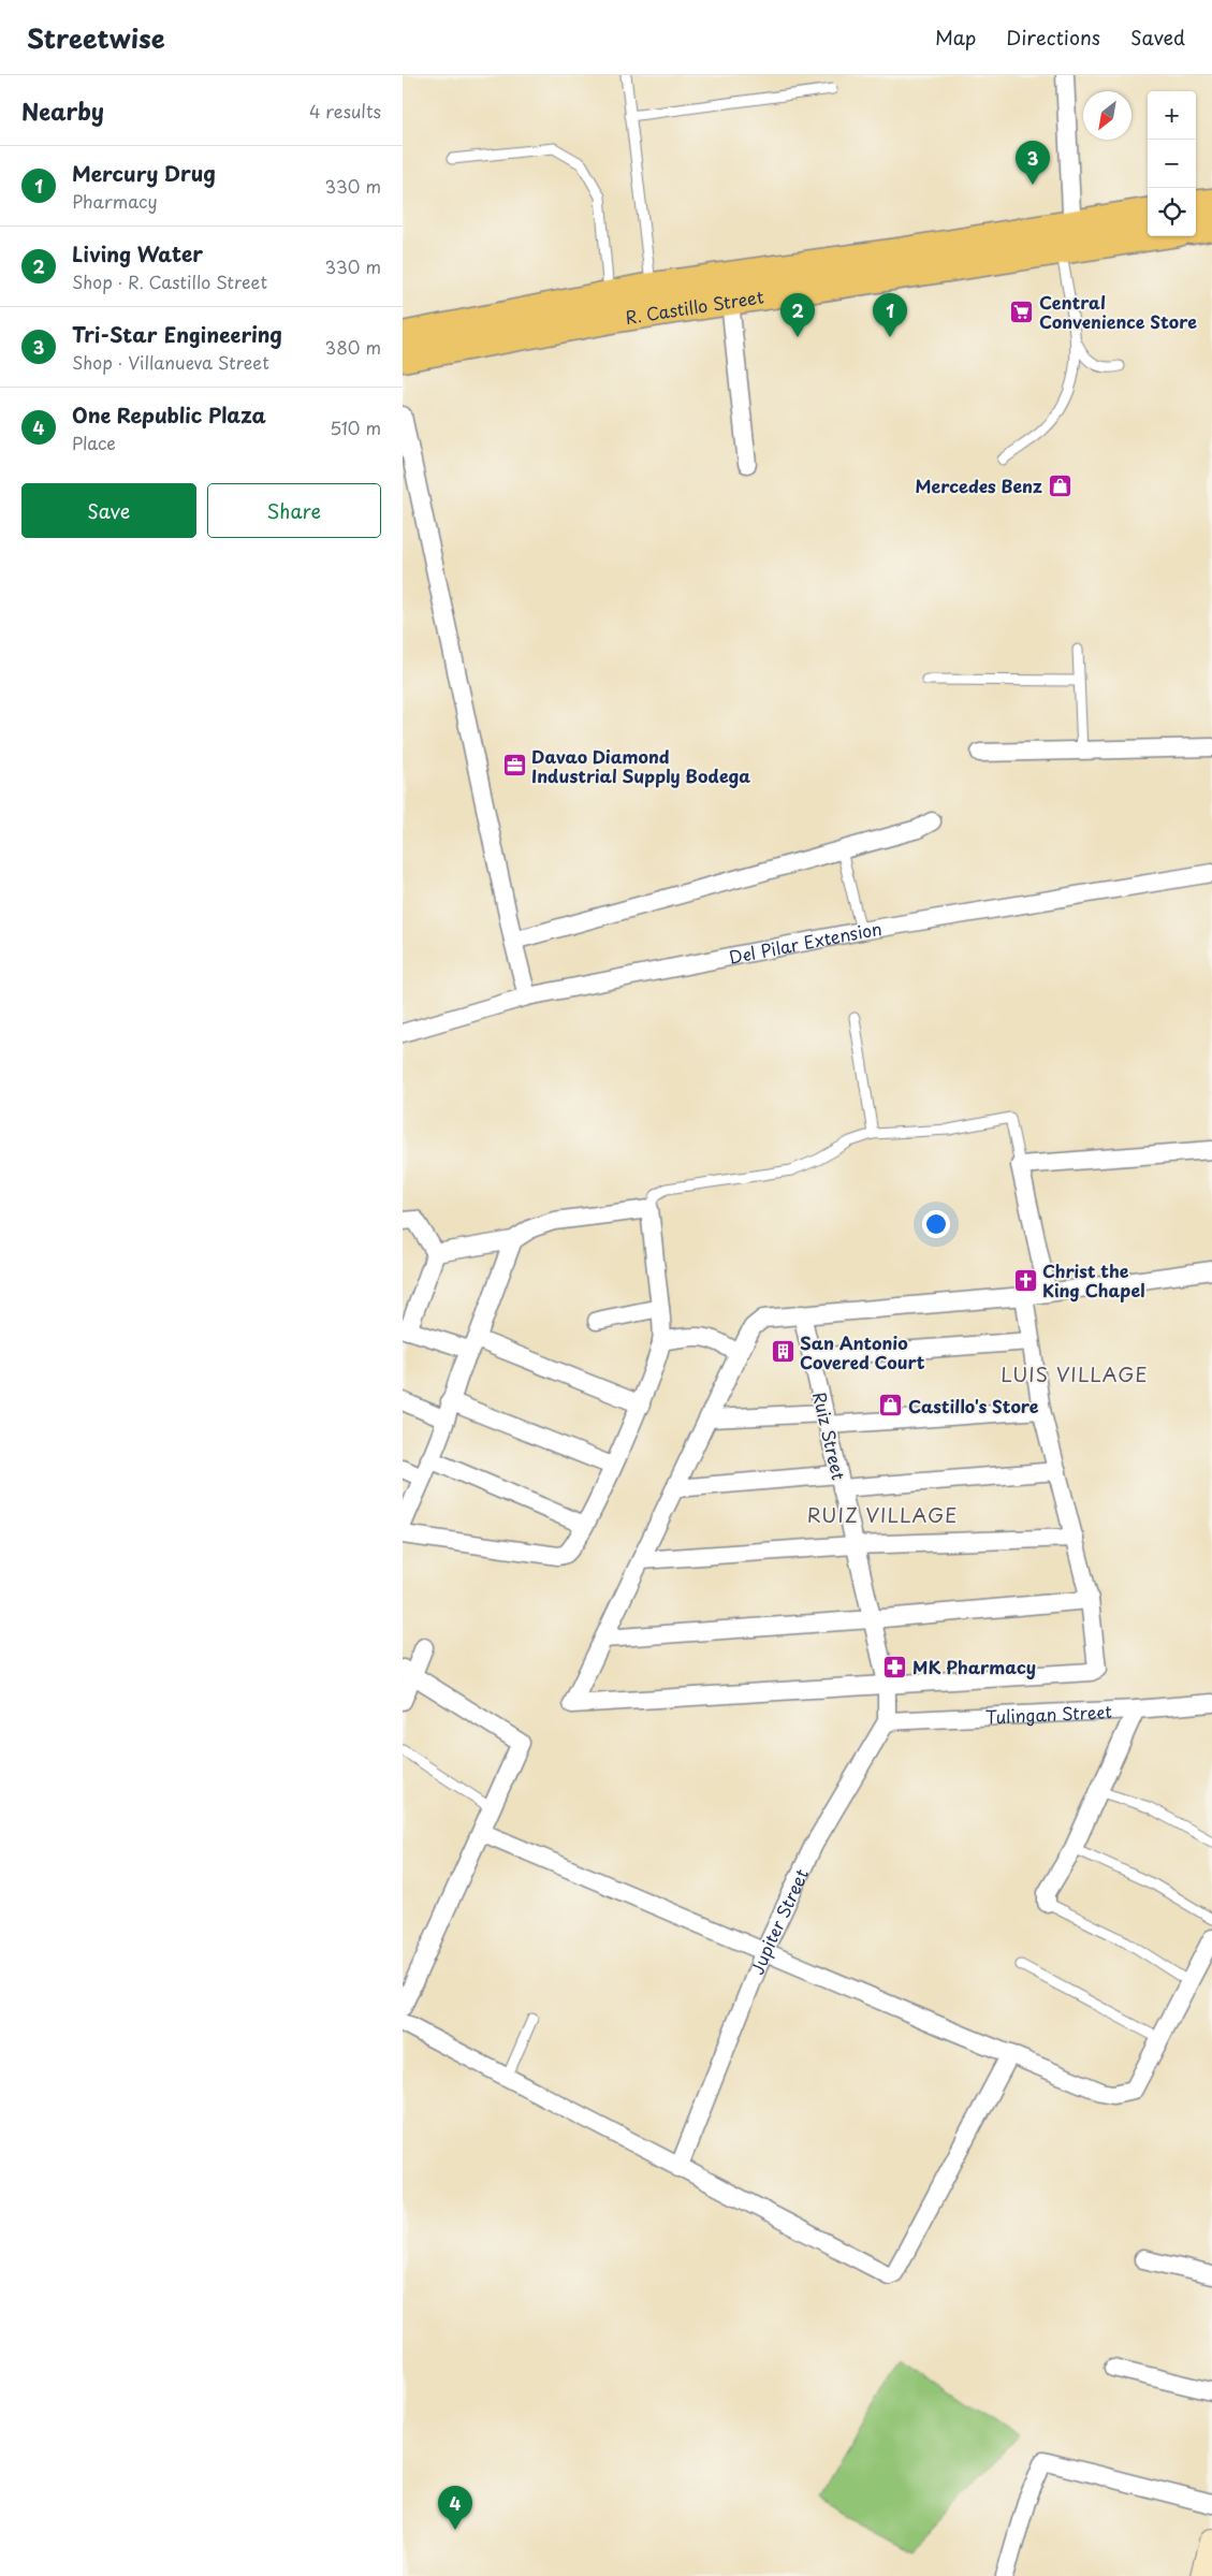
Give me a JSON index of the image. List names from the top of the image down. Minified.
{"streets":{"main road":["R. Castillo Street"],"street":["Del Pilar Extension","Ruiz Street","Tulingan Street","Jupiter Street"]},"crossings":[["Tulingan Street","Jupiter Street"]],"districts":["LUIS VILLAGE","RUIZ VILLAGE"],"places":{"supermarket":["Central Convenience Store"],"shop":["Mercedes Benz","Castillo's Store"],"office":["Davao Diamond Industrial Supply Bodega"],"church":["Christ the King Chapel"],"building":["San Antonio Covered Court"],"pharmacy":["MK Pharmacy"]},"north":"bottom left","page":{"header":"Streetwise","nav":["Map","Directions","Saved"],"heading":["Nearby","4 results"],"map_buttons":["+","−"],"pins":["3","1","2","4"],"list":[{"mark":"1","name":"Mercury Drug","note":"Pharmacy","value":"330 m"},{"mark":"2","name":"Living Water","note":"Shop · R. Castillo Street","value":"330 m"},{"mark":"3","name":"Tri-Star Engineering","note":"Shop · Villanueva Street","value":"380 m"},{"mark":"4","name":"One Republic Plaza","note":"Place","value":"510 m"}],"buttons":["Save","Share"]}}
